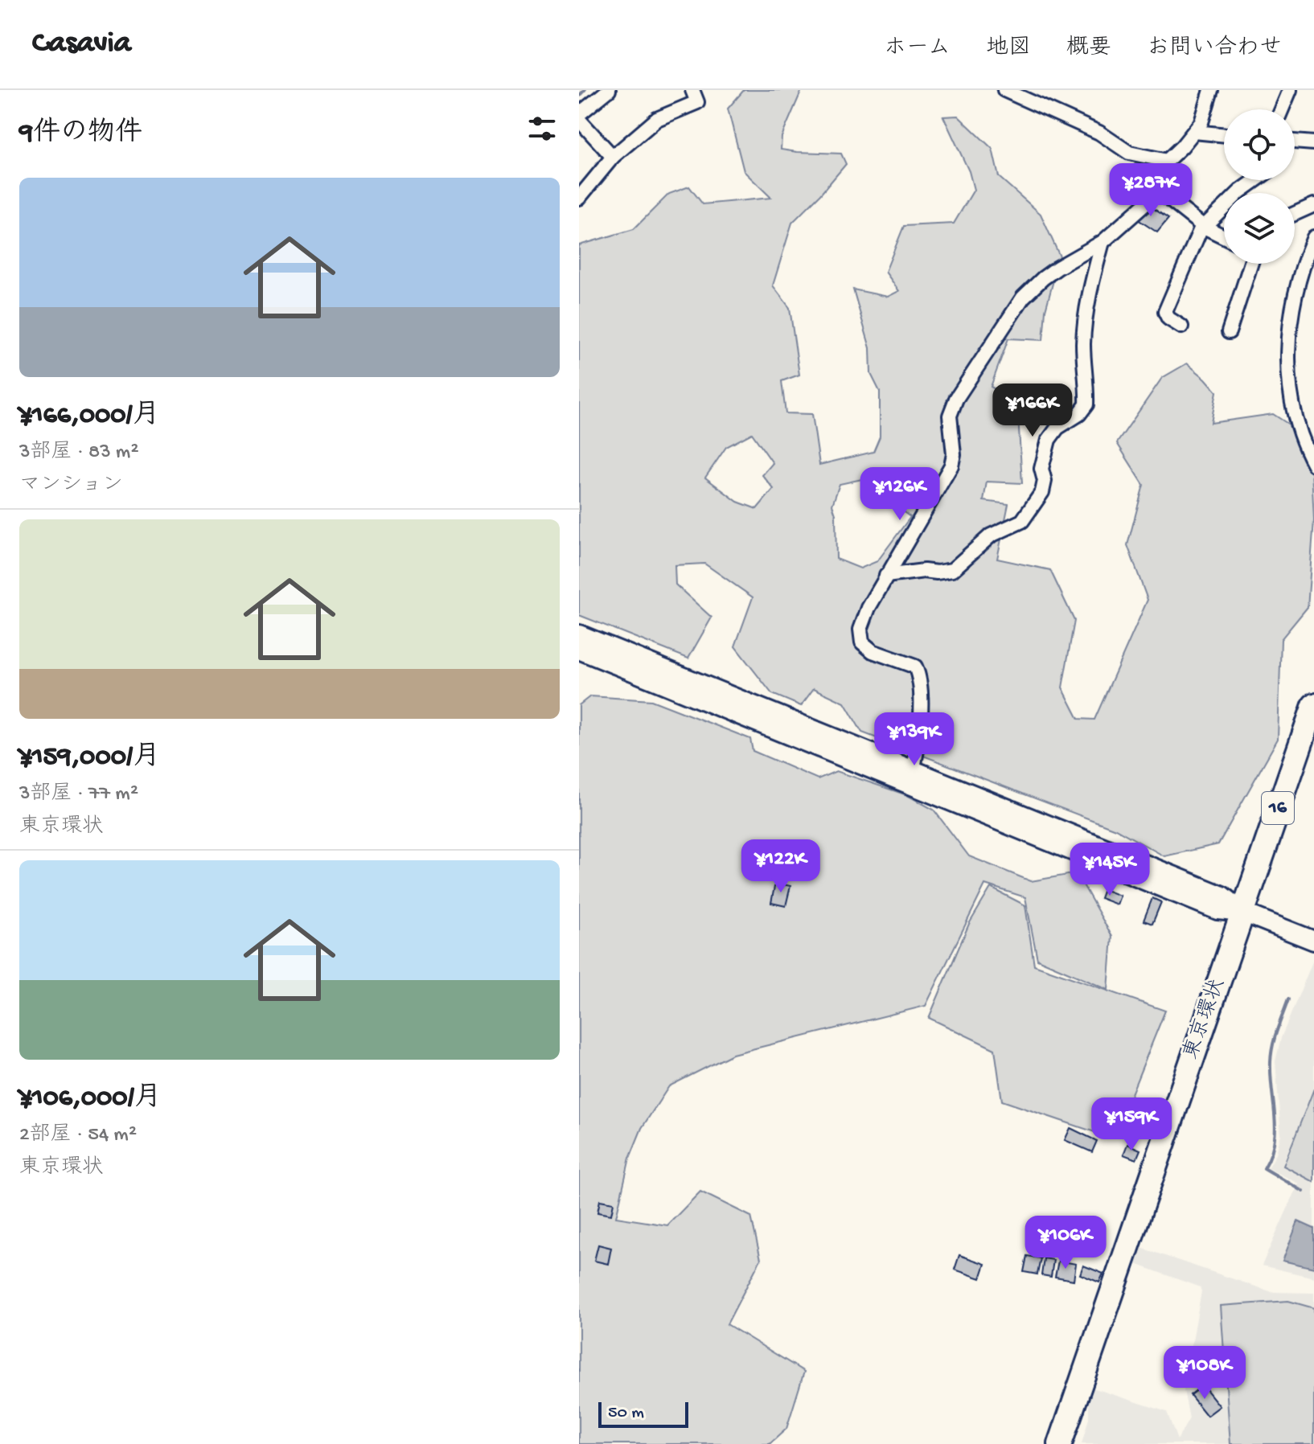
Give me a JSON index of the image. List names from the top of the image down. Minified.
{"streets":{"highway":["16","東京環状"]},"scale_bar":"50 m","page":{"header":"Casavia","nav":["ホーム","地図","概要","お問い合わせ"],"heading":"9件の物件","price":["¥287K","¥166K","¥126K","¥139K","¥122K","¥145K","¥159K","¥106K","¥108K"],"list":[{"name":"¥166,000/月","note":"3部屋 · 83 m² · マンション"},{"name":"¥159,000/月","note":"3部屋 · 77 m² · 東京環状"},{"name":"¥106,000/月","note":"2部屋 · 54 m² · 東京環状"}],"scale":"50 m"}}
